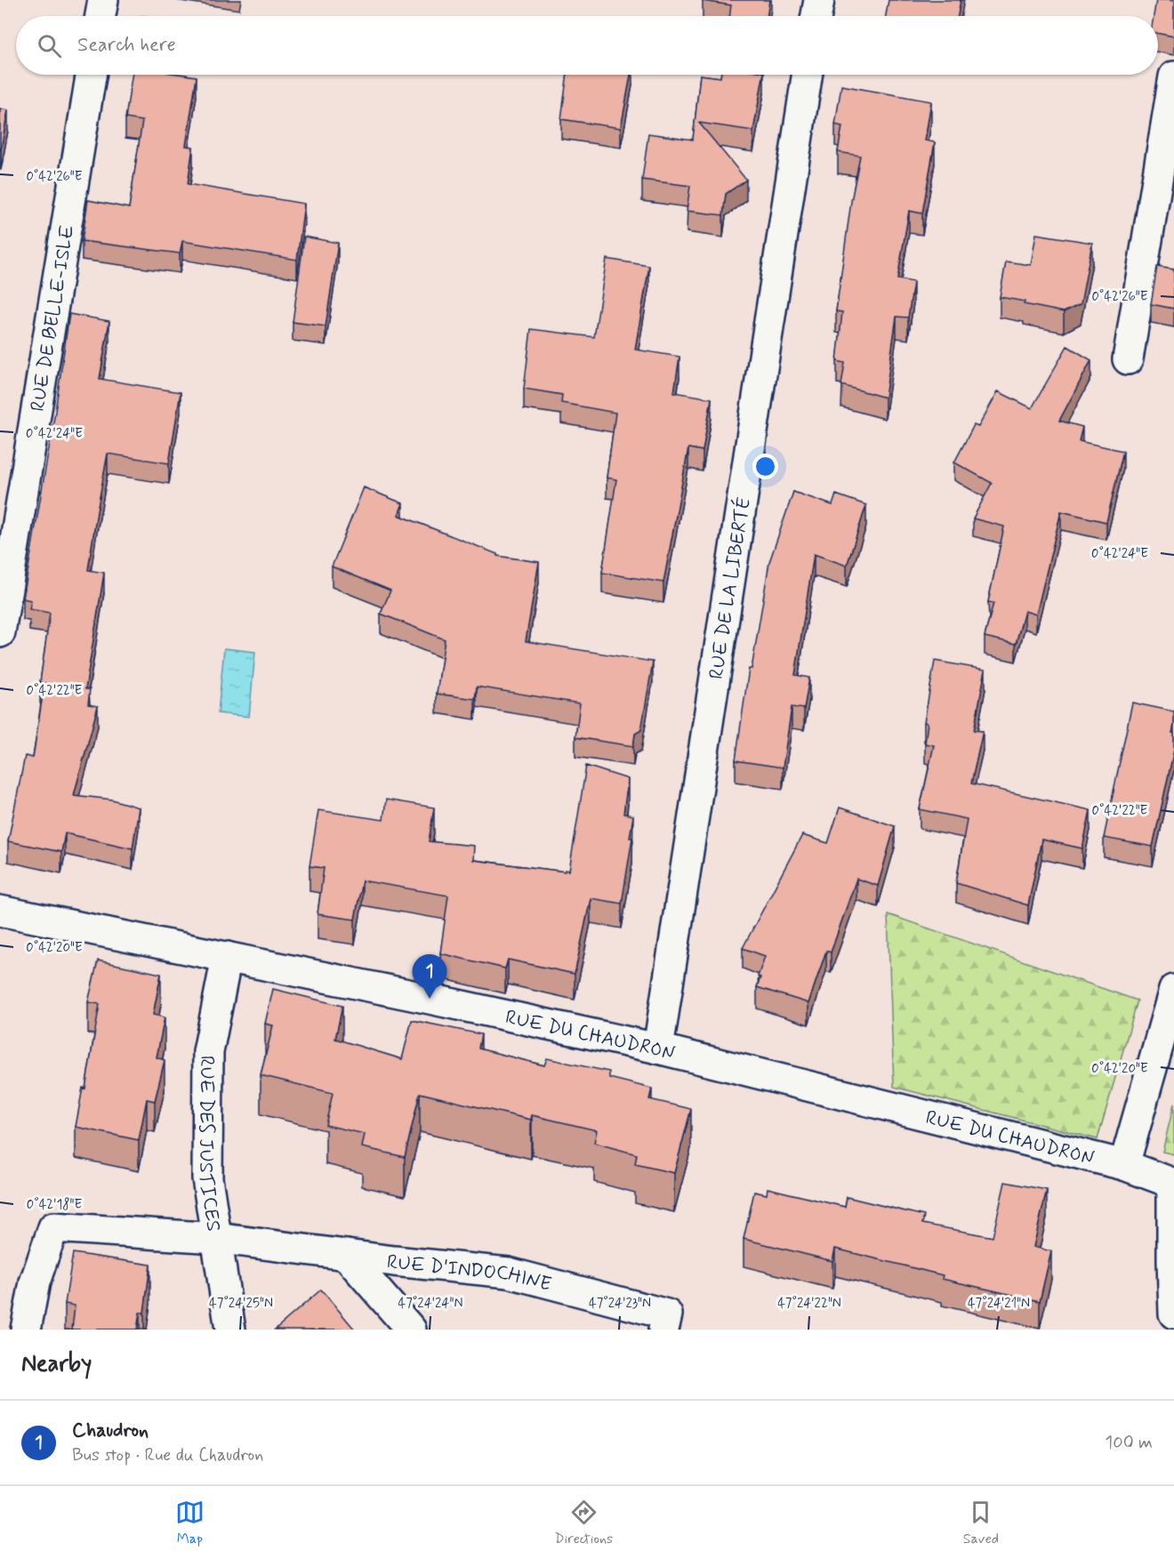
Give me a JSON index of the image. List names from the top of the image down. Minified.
{"streets":{"street":["RUE DE BELLE-ISLE","RUE DE LA LIBERTÉ","RUE DU CHAUDRON","RUE DES JUSTICES","RUE D'INDOCHINE"]},"crossings":[["RUE DE LA LIBERTÉ","RUE DU CHAUDRON"],["RUE DU CHAUDRON","RUE DES JUSTICES"],["RUE DES JUSTICES","RUE D'INDOCHINE"]],"page":{"search":"Search here","pins":"1","heading":"Nearby","list":[{"mark":"1","name":"Chaudron","note":"Bus stop · Rue du Chaudron","value":"100 m"}],"nav":["Map","Directions","Saved"]},"coordinates":["0°42'26\"E","0°42'24\"E","0°42'22\"E","0°42'20\"E","0°42'18\"E","47°24'25\"N","47°24'24\"N","47°24'23\"N","47°24'22\"N","47°24'21\"N"]}
